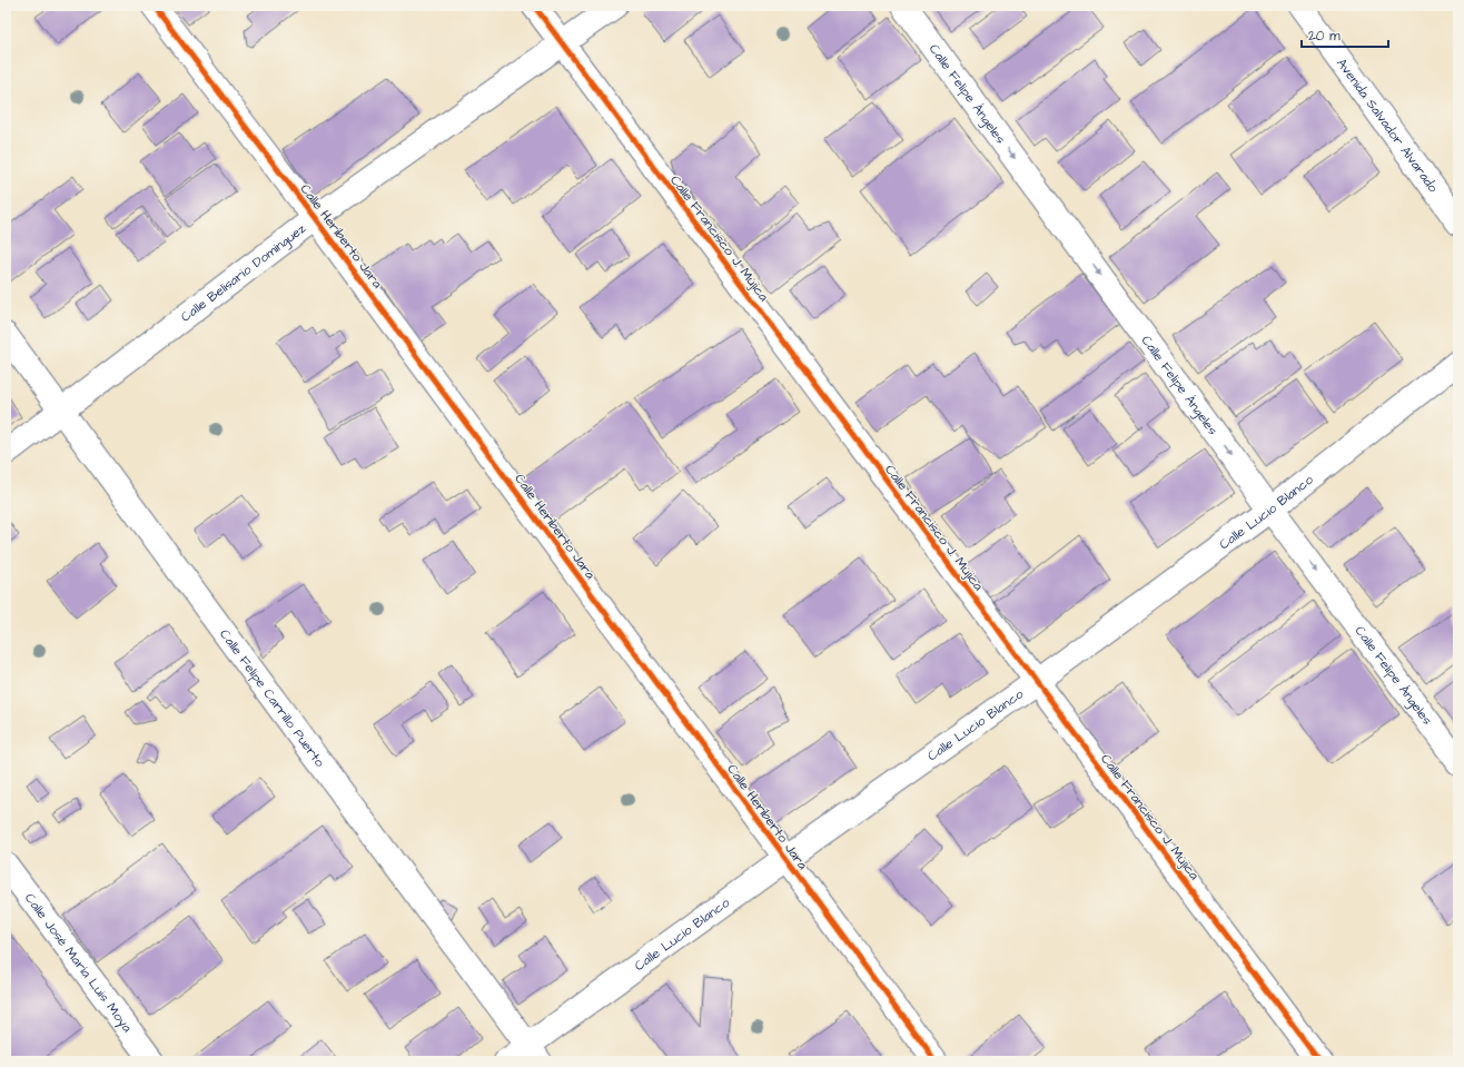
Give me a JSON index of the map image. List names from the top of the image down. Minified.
{"streets":{"street":["Calle Felipe Ángeles","Avenida Salvador Alvarado","Calle Heriberto Jara","Calle Francisco J. Mújica","Calle Belisario Domínguez","Calle Lucio Blanco","Calle Felipe Carrillo Puerto","Calle José María Luis Moya"]},"crossings":[["Calle Felipe Ángeles","Calle Lucio Blanco"],["Calle Heriberto Jara","Calle Belisario Domínguez"],["Calle Heriberto Jara","Calle Lucio Blanco"],["Calle Francisco J. Mújica","Calle Belisario Domínguez"],["Calle Francisco J. Mújica","Calle Lucio Blanco"],["Calle Belisario Domínguez","Calle Felipe Carrillo Puerto"],["Calle Lucio Blanco","Calle Felipe Carrillo Puerto"]],"one_way":["Calle Felipe Ángeles"],"scale_bar":"20 m"}
